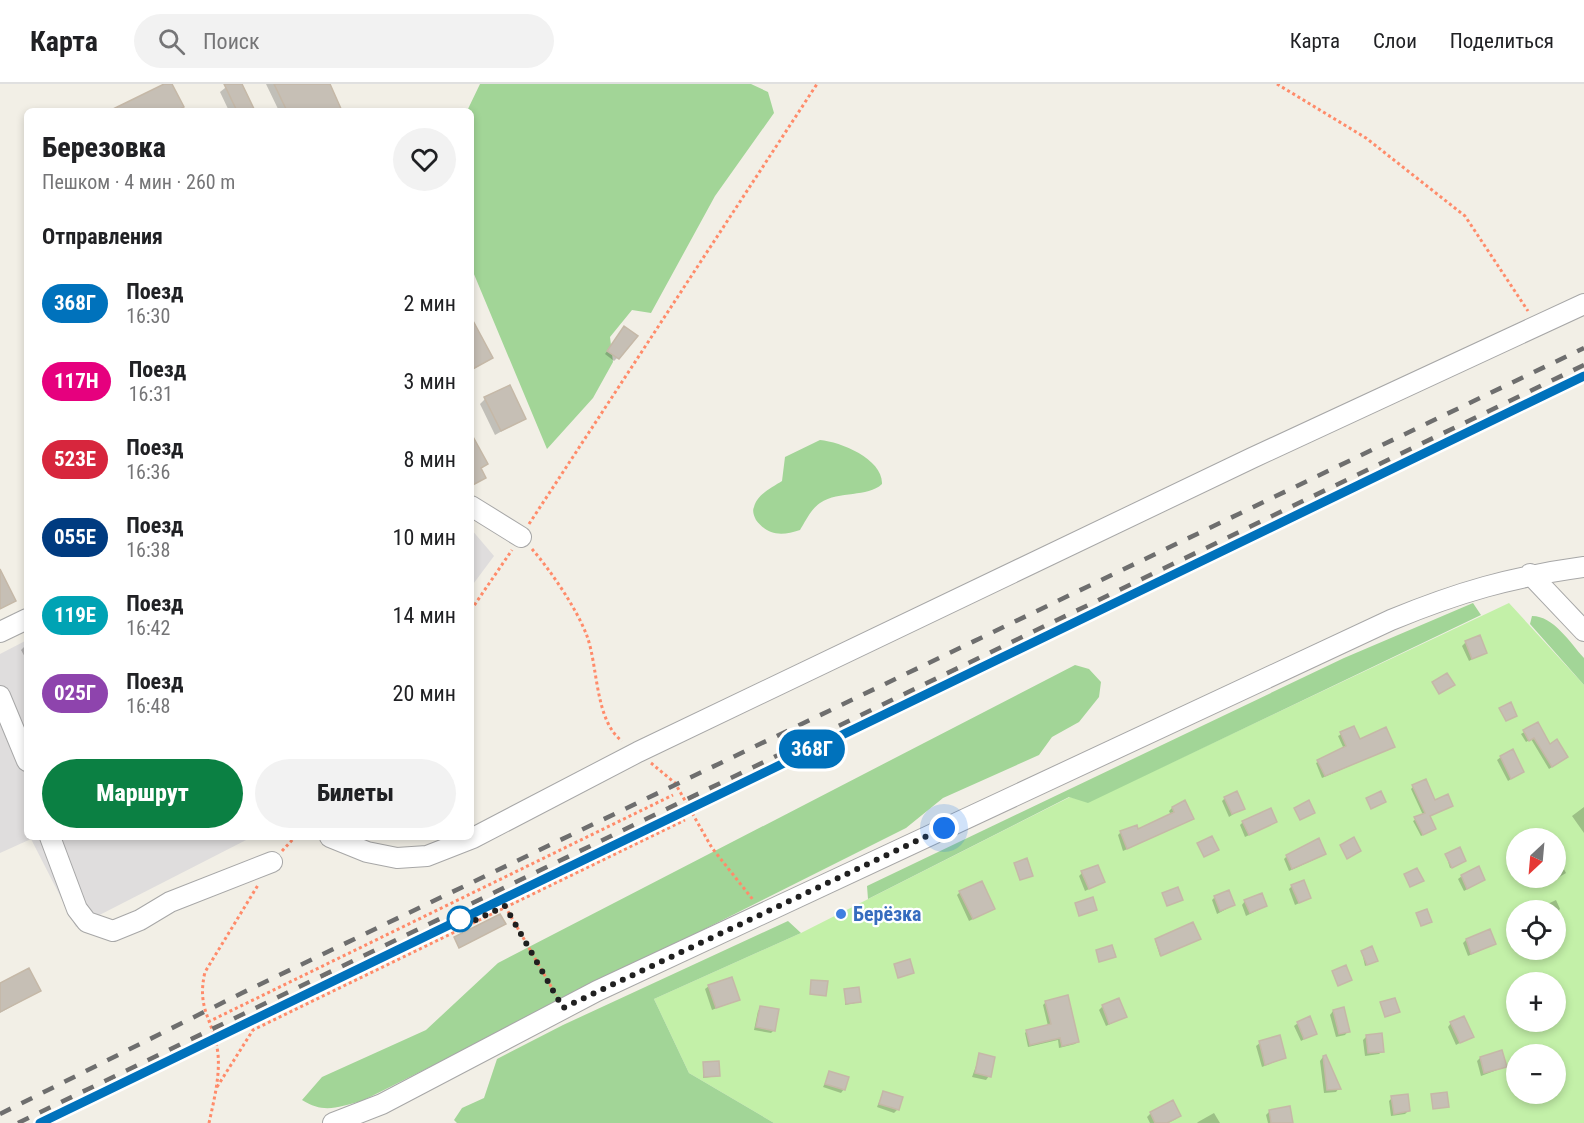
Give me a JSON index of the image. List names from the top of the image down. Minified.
{"places":["Берёзка"],"north":"bottom left","page":{"header":"Карта","search":"Поиск","nav":["Карта","Слои","Поделиться"],"on_map":"368Г","heading":[["Березовка","Пешком · 4 мин · 260 m"],"Отправления"],"list":[{"mark":"368Г","name":"Поезд","note":"16:30","value":"2 мин"},{"mark":"117Н","name":"Поезд","note":"16:31","value":"3 мин"},{"mark":"523Е","name":"Поезд","note":"16:36","value":"8 мин"},{"mark":"055Е","name":"Поезд","note":"16:38","value":"10 мин"},{"mark":"119Е","name":"Поезд","note":"16:42","value":"14 мин"},{"mark":"025Г","name":"Поезд","note":"16:48","value":"20 мин"}],"buttons":["Маршрут","Билеты"],"map_buttons":["+","−"]}}
